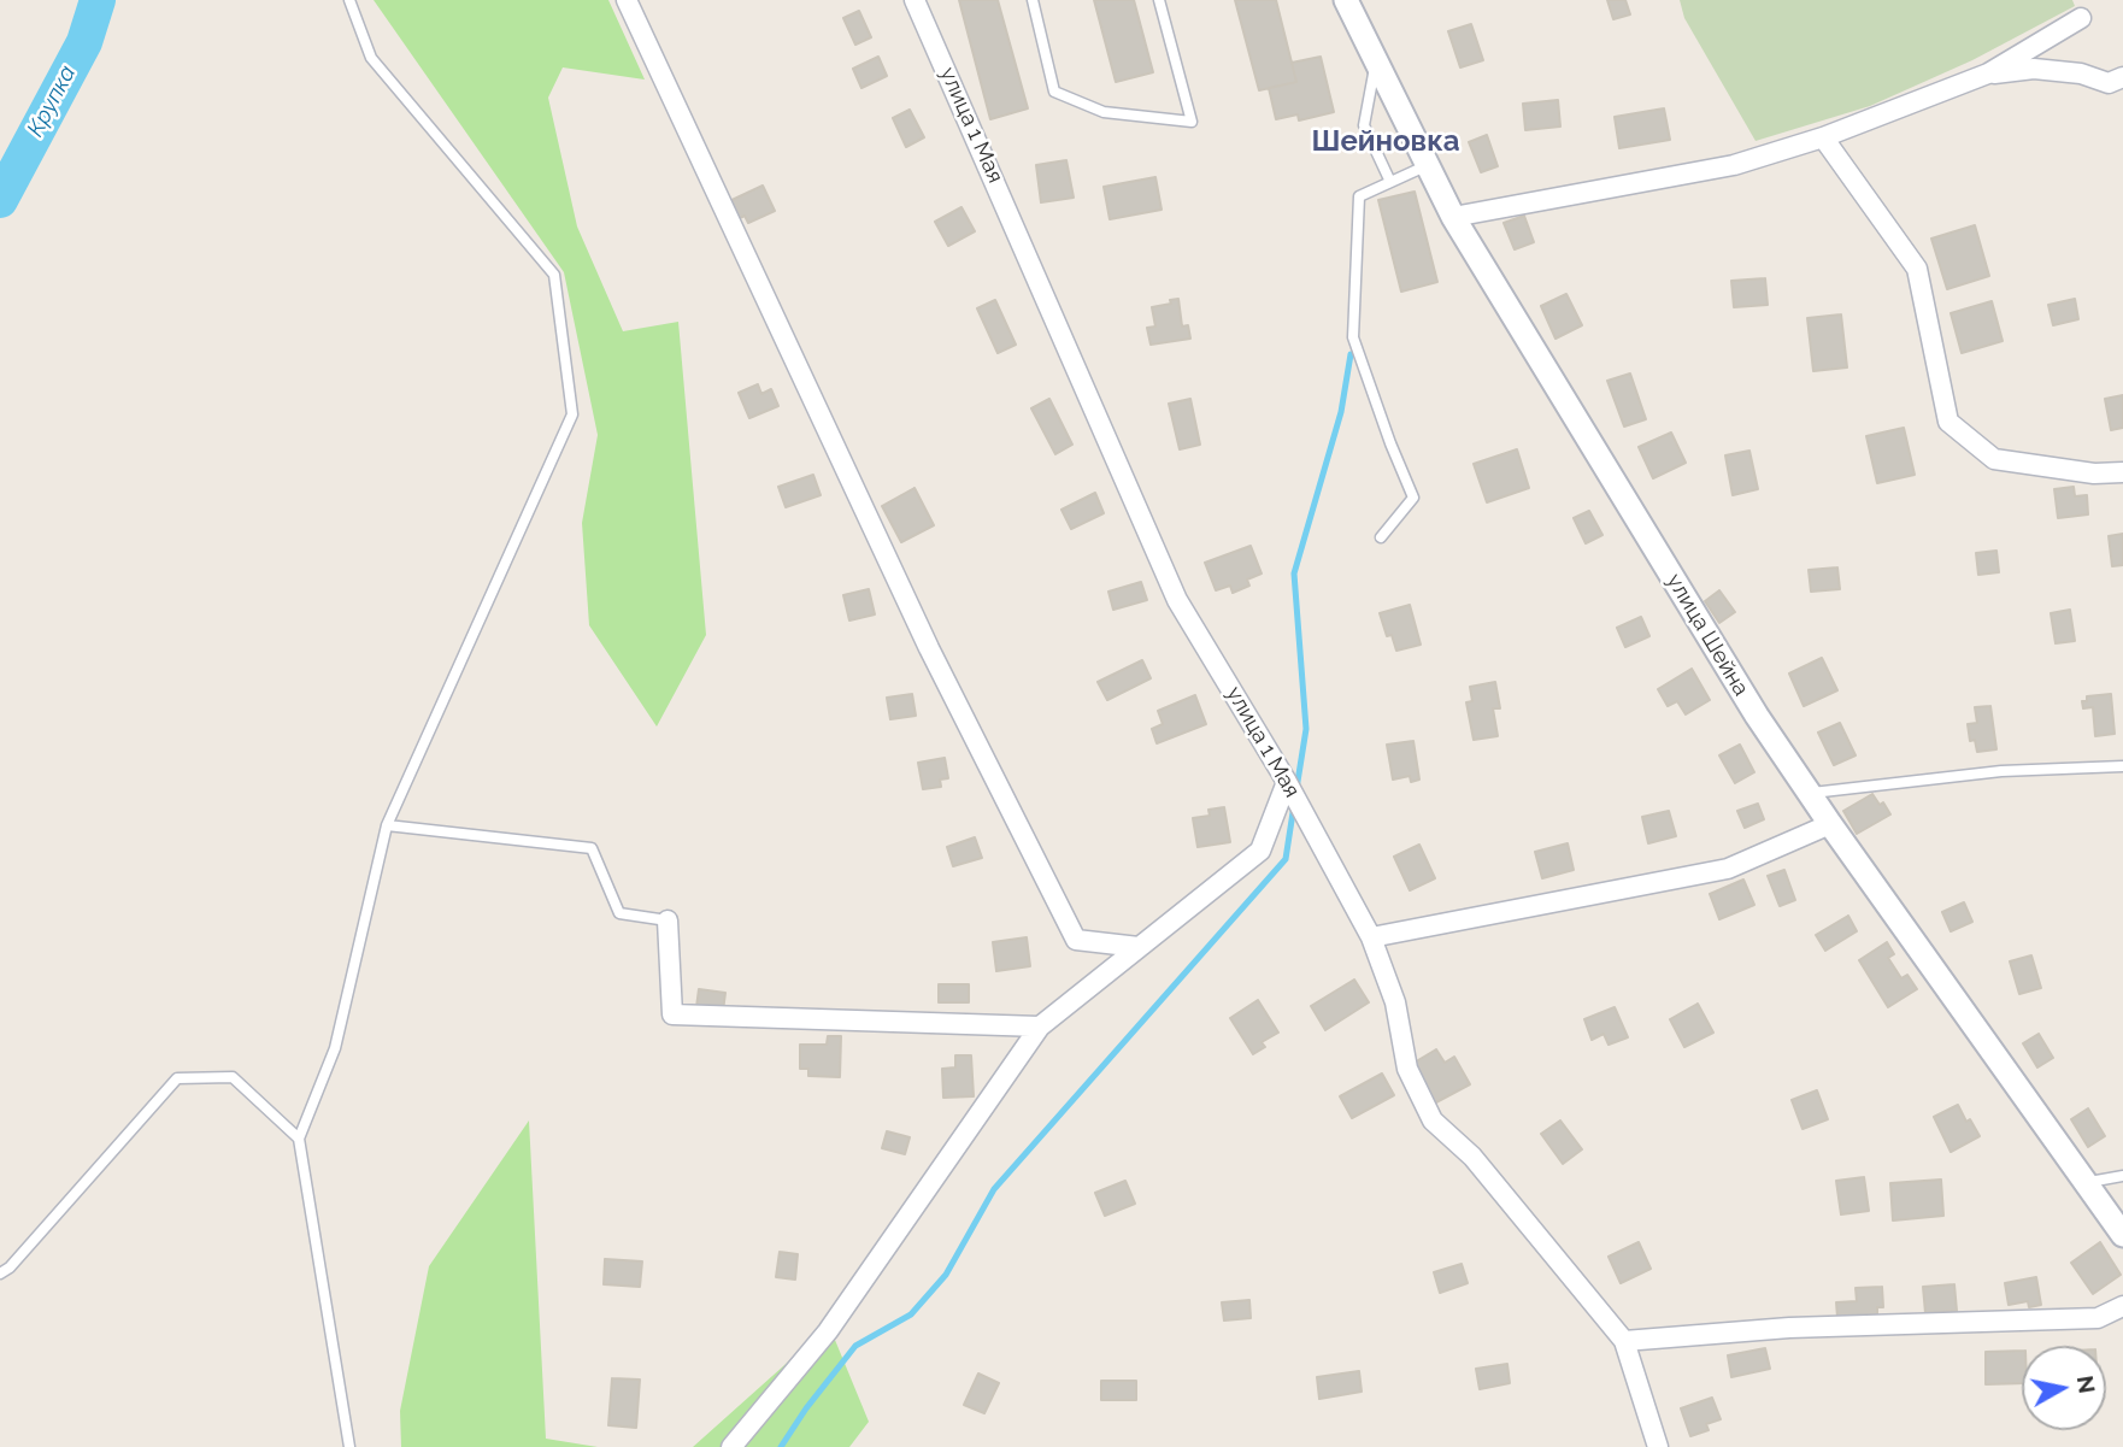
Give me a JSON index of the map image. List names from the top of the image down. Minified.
{"streets":{"street":["улица 1 Мая","улица Шейна"]},"districts":["Шейновка"],"water":["Крупка"],"north":"right"}
